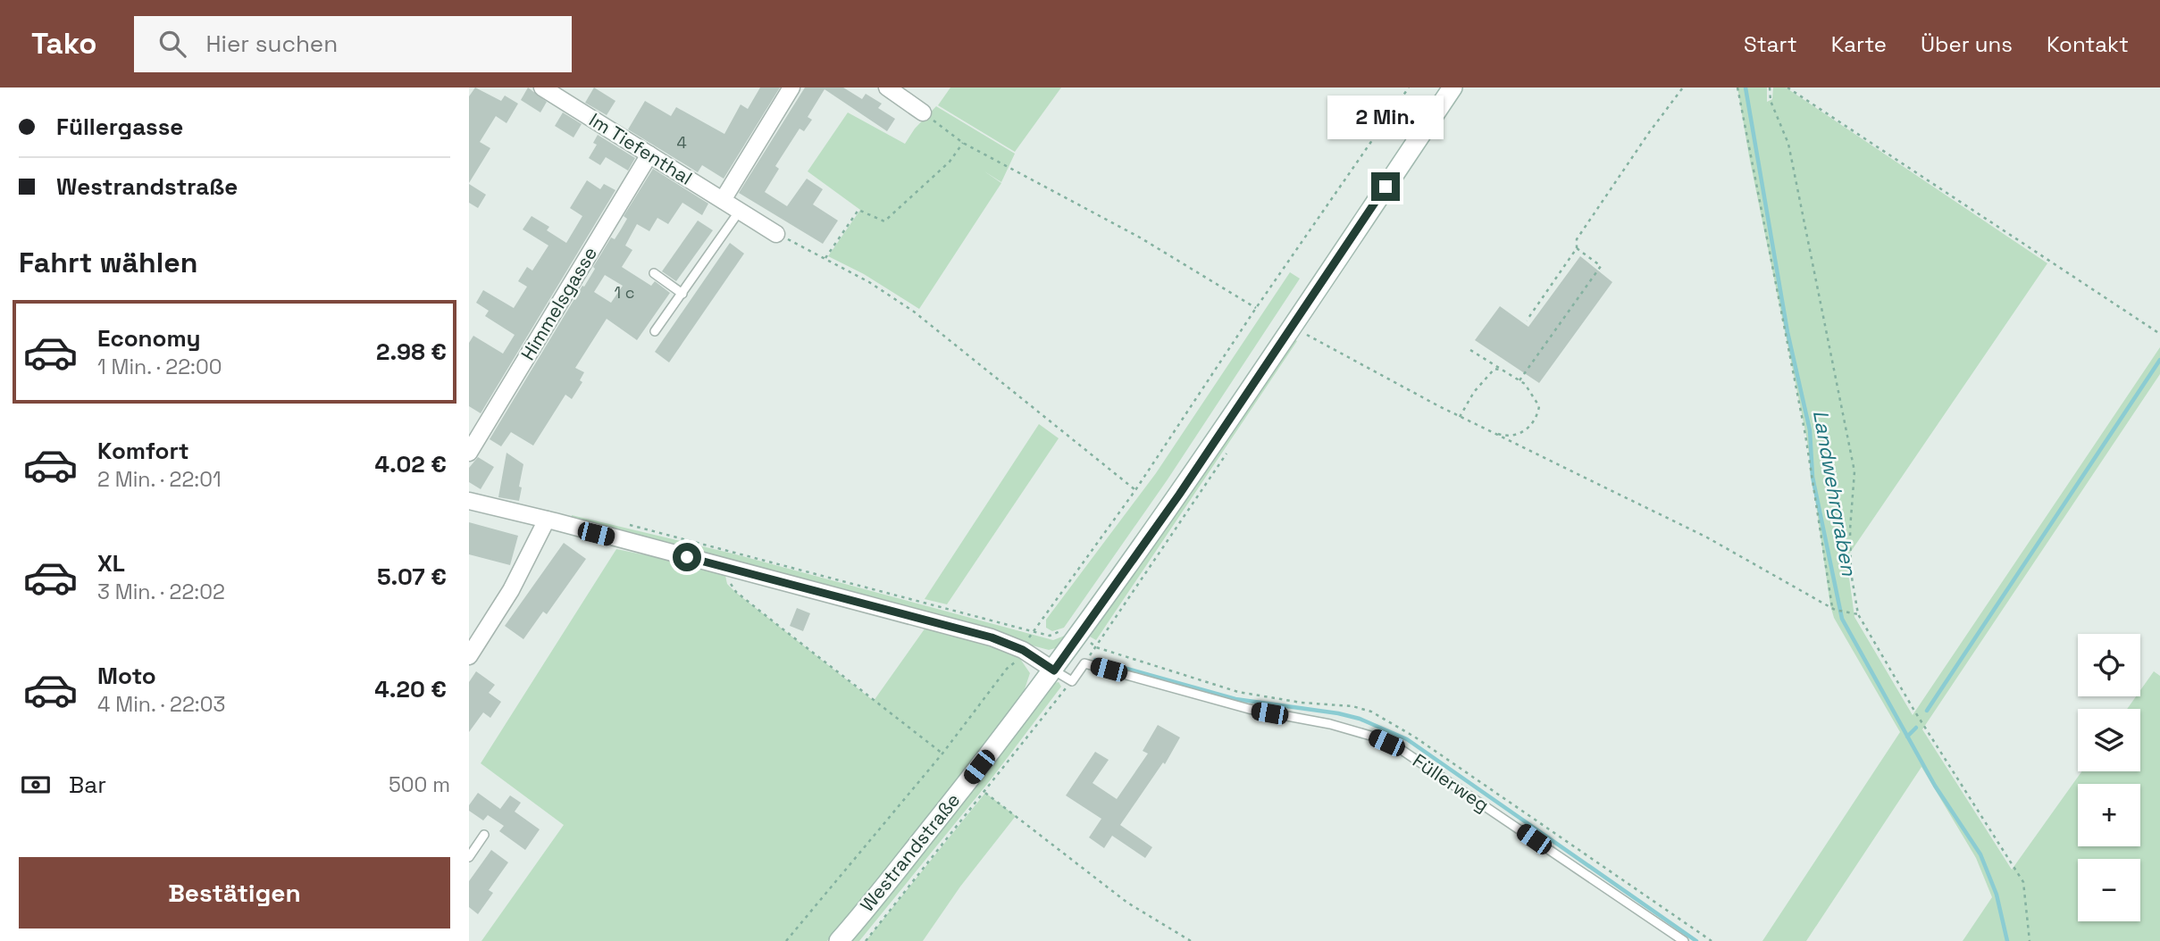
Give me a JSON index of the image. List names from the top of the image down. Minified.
{"streets":{"main road":["Westrandstraße"],"street":["Im Tiefenthal","Himmelsgasse"],"lane":["Füllerweg"]},"crossings":[["Im Tiefenthal","Himmelsgasse"]],"water":["Landwehrgraben"],"house_numbers":["4","1 c"],"page":{"header":"Tako","search":"Hier suchen","nav":["Start","Karte","Über uns","Kontakt"],"banner":["Füllergasse","Westrandstraße"],"bubble":"2 Min.","heading":"Fahrt wählen","list":[{"name":"Economy","note":"1 Min. · 22:00","value":"2.98 €"},{"name":"Komfort","note":"2 Min. · 22:01","value":"4.02 €"},{"name":"XL","note":"3 Min. · 22:02","value":"5.07 €"},{"name":"Moto","note":"4 Min. · 22:03","value":"4.20 €"}],"map_buttons":["+","−"],"pay":["Bar","500 m"],"buttons":"Bestätigen"}}
